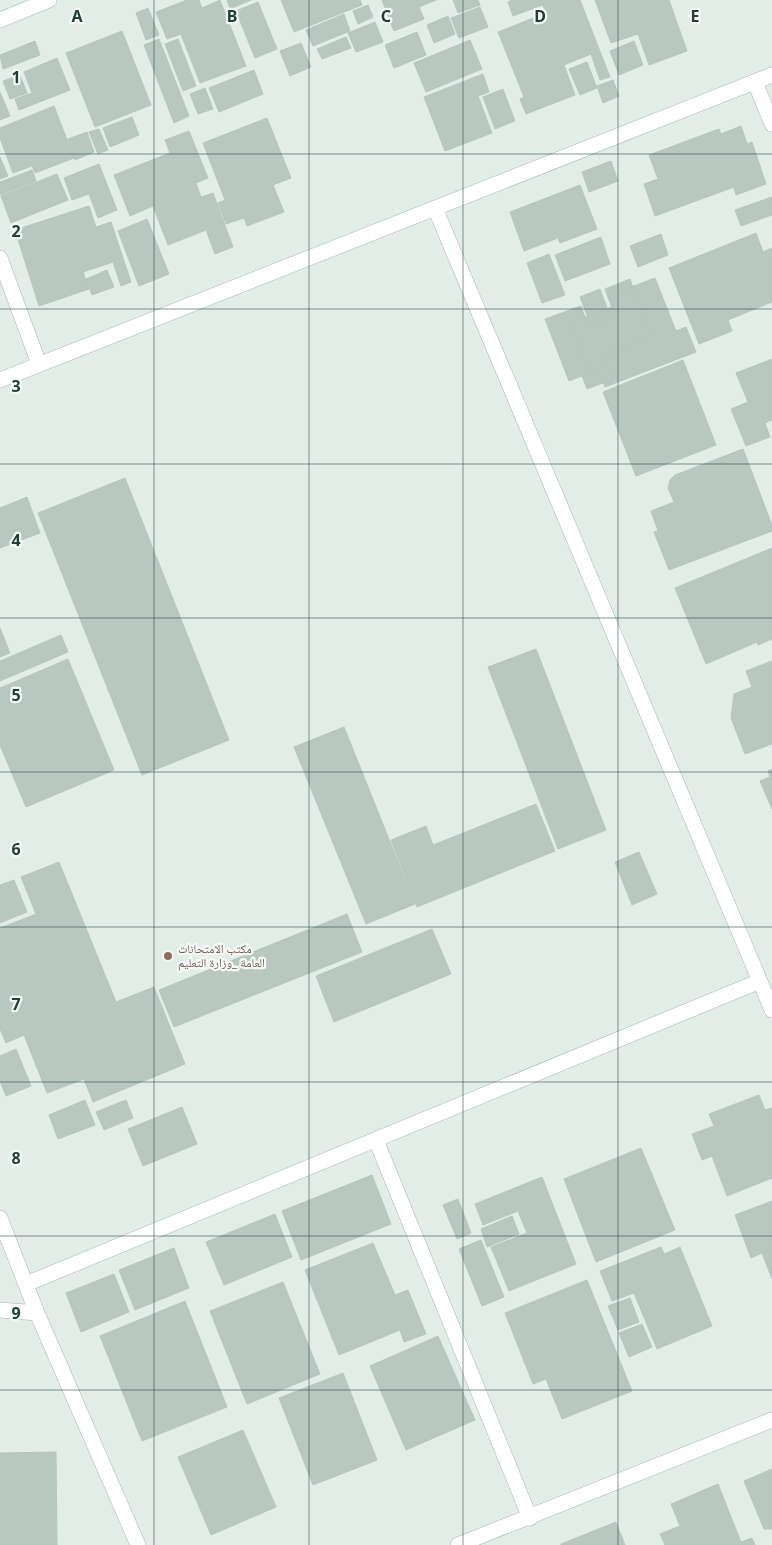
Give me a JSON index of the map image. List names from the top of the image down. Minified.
{"places":["مكتب الامتحانات العامة _وزارة التعليم"],"grid":{"columns":["A","B","C","D","E"],"rows":["1","2","3","4","5","6","7","8","9"]}}
